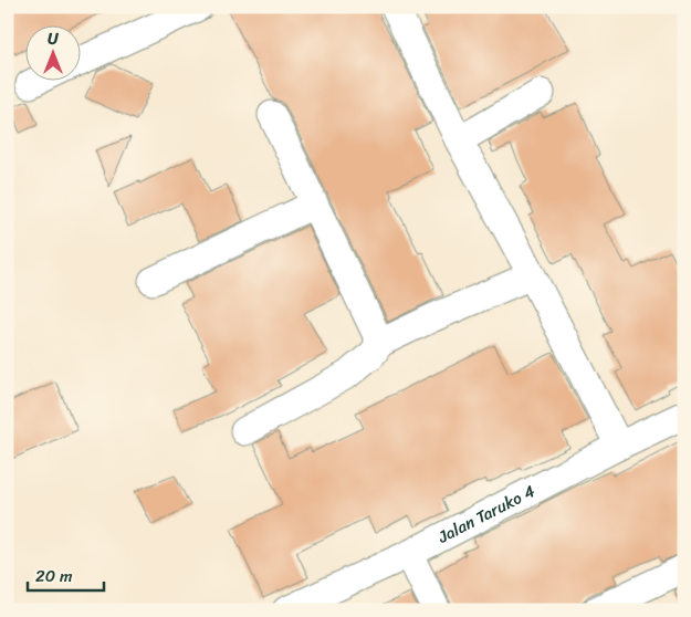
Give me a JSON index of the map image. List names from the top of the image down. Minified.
{"streets":{"street":["Jalan Taruko 4"]},"scale_bar":"20 m","north":"top"}
